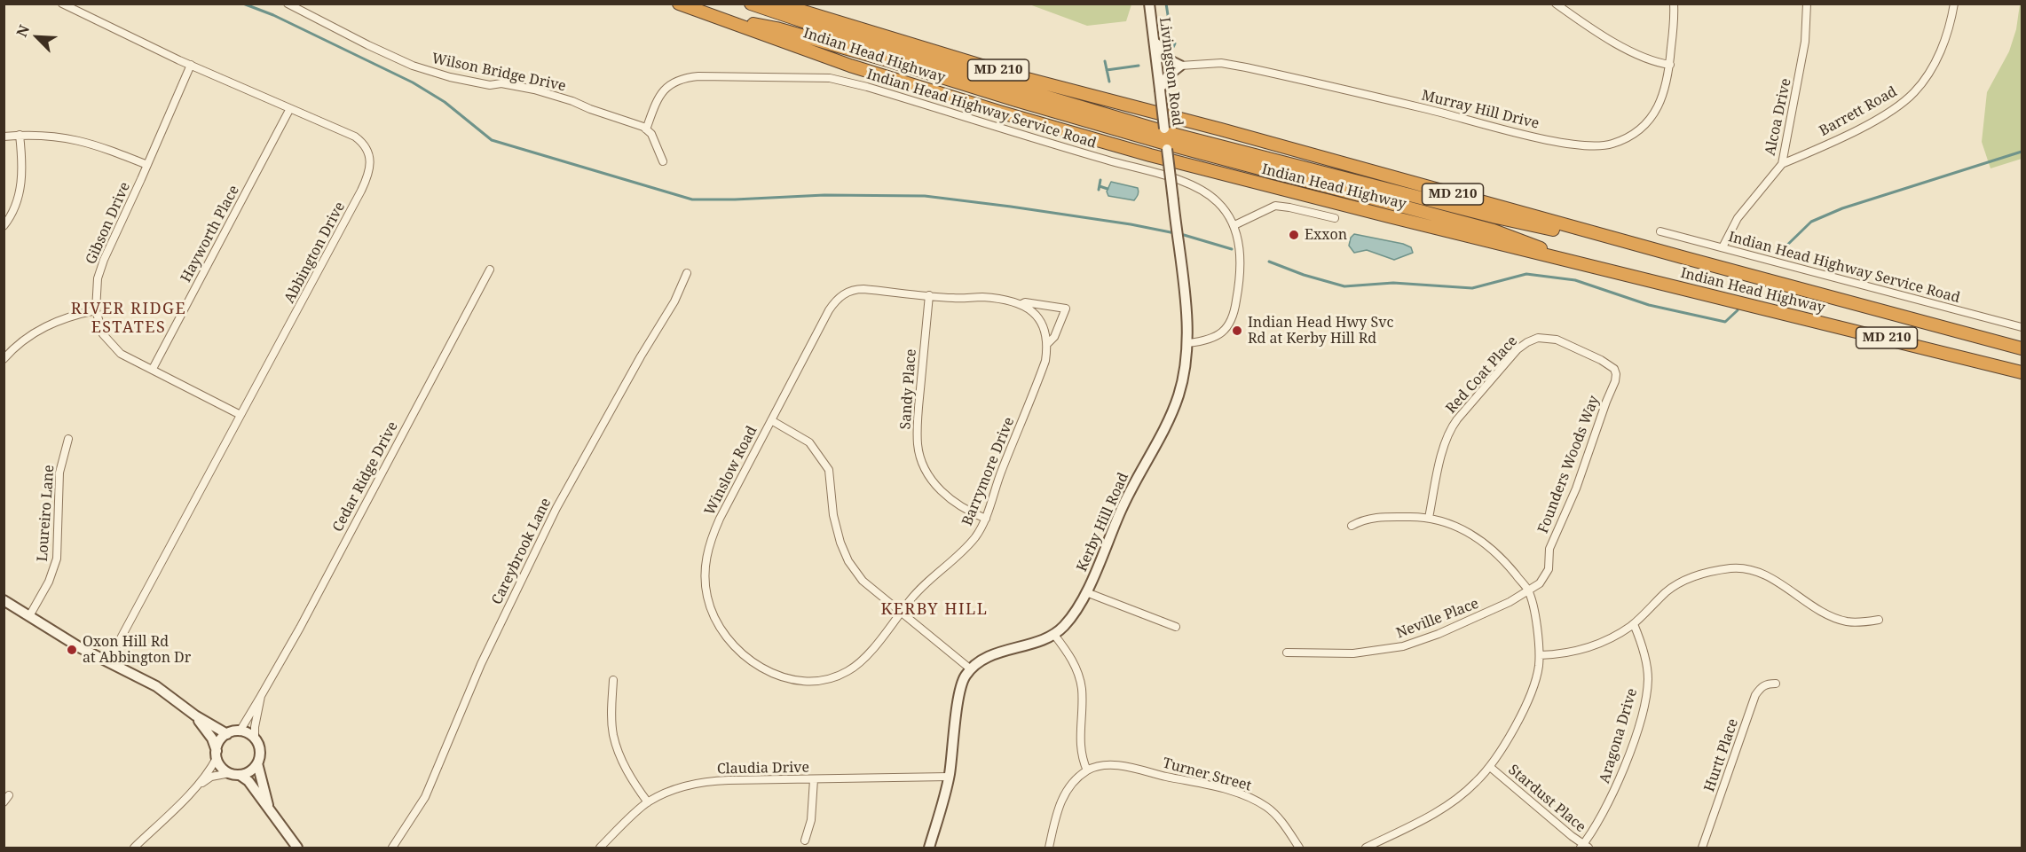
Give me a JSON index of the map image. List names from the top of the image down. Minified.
{"streets":{"highway":["Indian Head Highway","MD 210"],"main road":["Livingston Road","Kerby Hill Road"],"street":["Wilson Bridge Drive","Indian Head Highway Service Road","Murray Hill Drive","Barrett Road","Alcoa Drive","Gibson Drive","Hayworth Place","Abbington Drive","Red Coat Place","Sandy Place","Founders Woods Way","Winslow Road","Barrymore Drive","Cedar Ridge Drive","Loureiro Lane","Careybrook Lane","Neville Place","Aragona Drive","Hurtt Place","Claudia Drive","Turner Street","Stardust Place"]},"crossings":[["Livingston Road","Kerby Hill Road"],["Wilson Bridge Drive","Indian Head Highway Service Road"],["Indian Head Highway Service Road","Alcoa Drive"],["Indian Head Highway Service Road","Kerby Hill Road"],["Barrett Road","Alcoa Drive"],["Gibson Drive","Hayworth Place"],["Gibson Drive","Abbington Drive"],["Hayworth Place","Abbington Drive"],["Red Coat Place","Founders Woods Way"],["Sandy Place","Winslow Road"],["Sandy Place","Barrymore Drive"],["Founders Woods Way","Neville Place"],["Winslow Road","Barrymore Drive"],["Aragona Drive","Stardust Place"]],"districts":["RIVER RIDGE ESTATES","KERBY HILL"],"places":["Exxon","Indian Head Hwy Svc Rd at Kerby Hill Rd","Oxon Hill Rd at Abbington Dr"],"north":"top left"}
